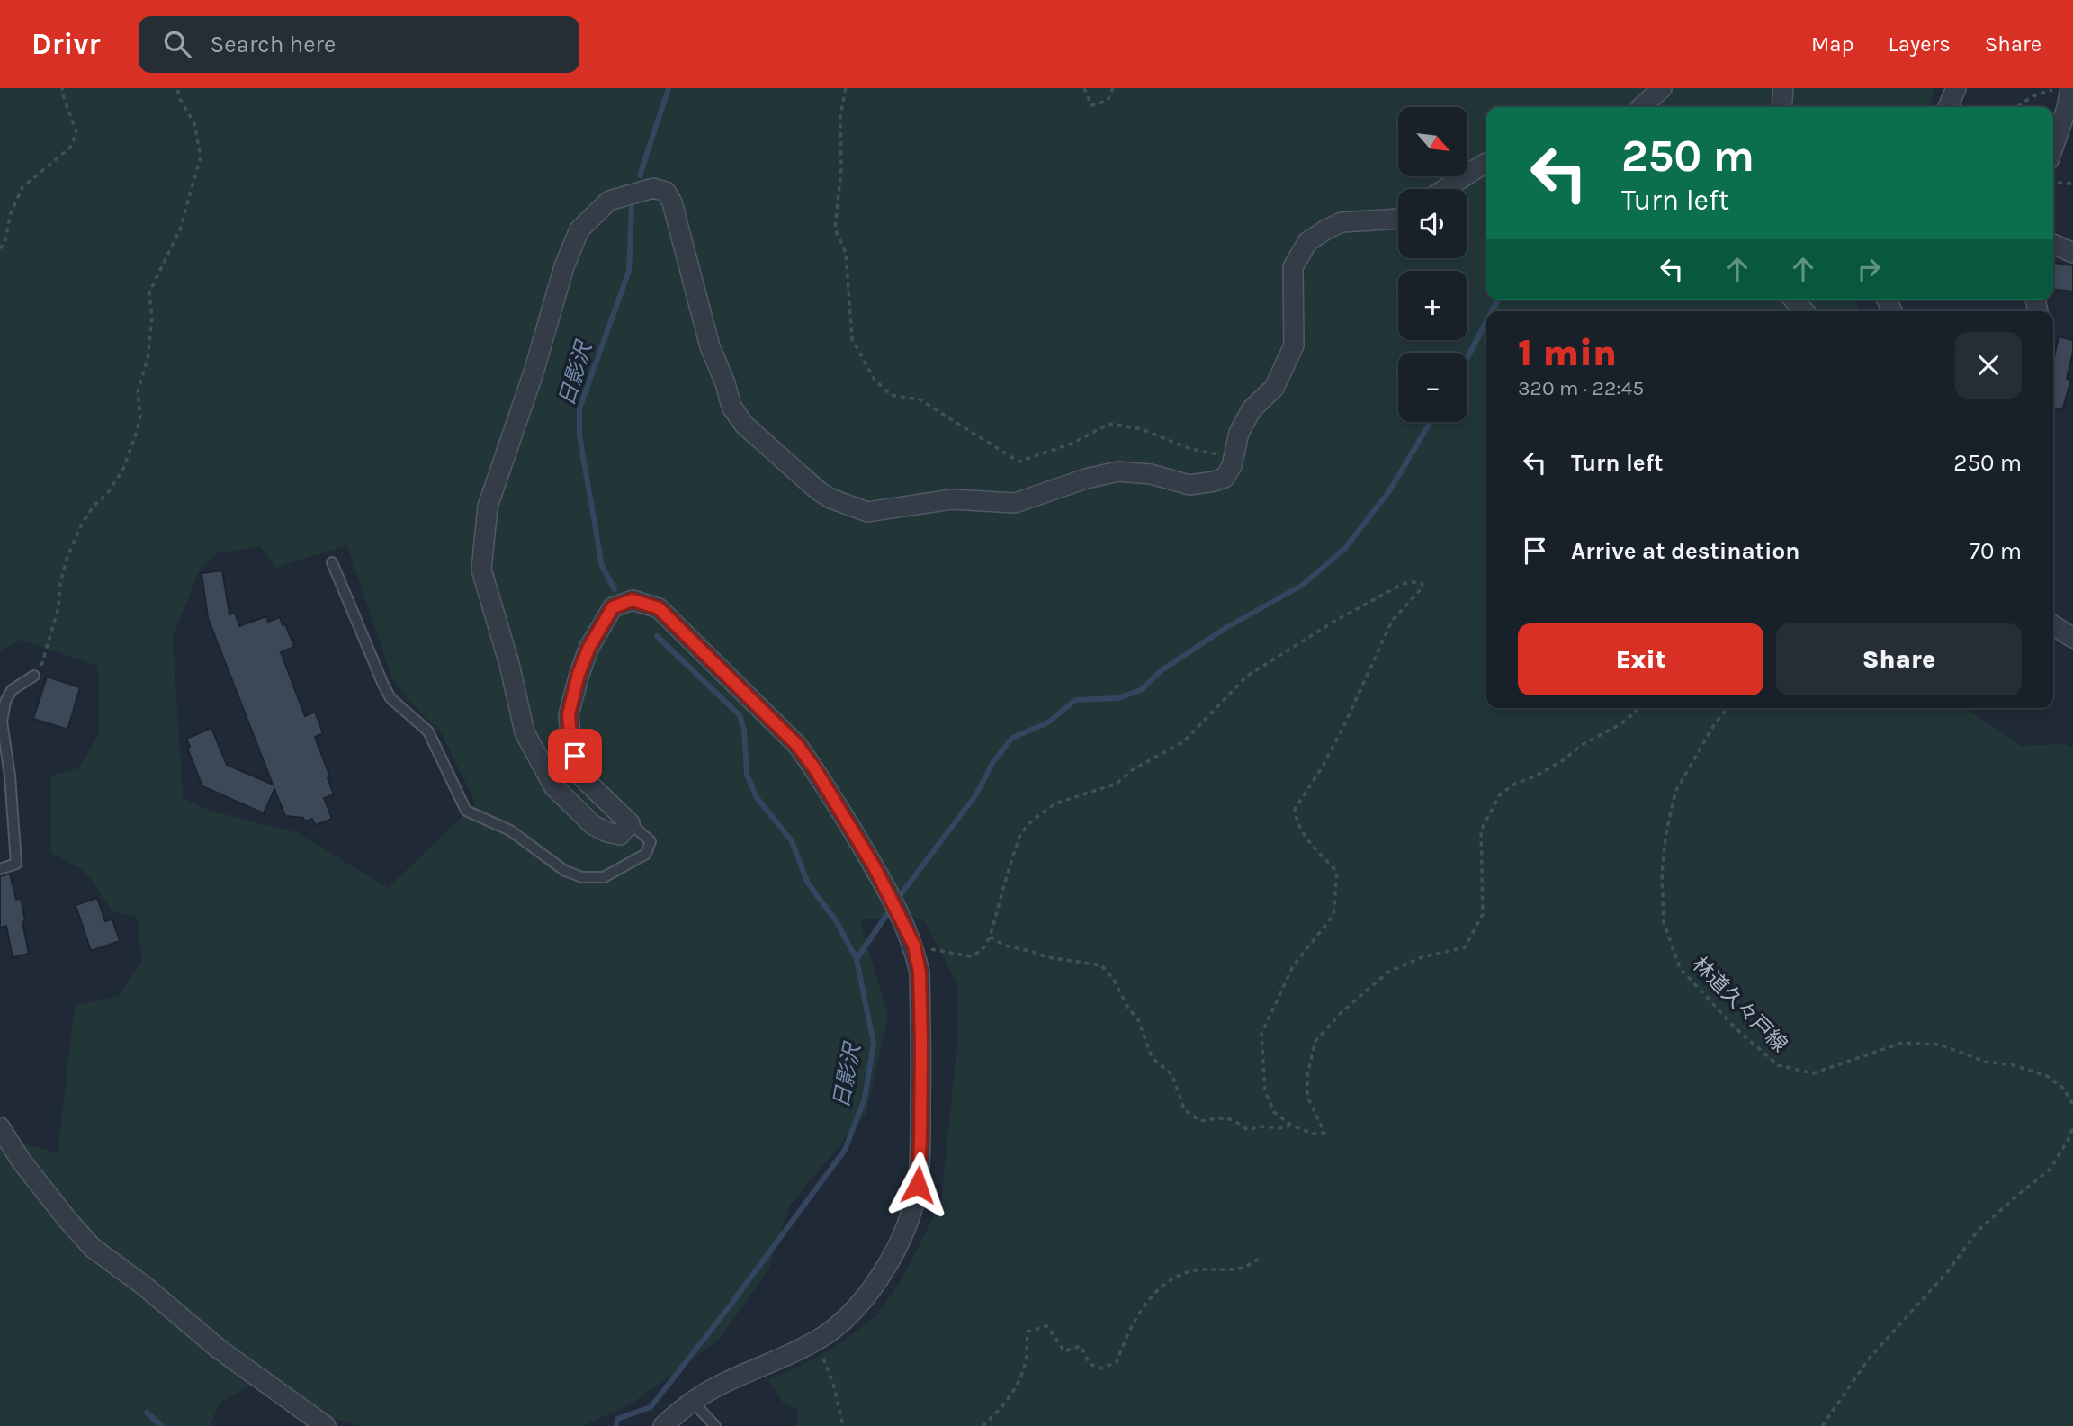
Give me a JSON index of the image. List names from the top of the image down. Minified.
{"streets":{"path":["林道久々戸線"]},"water":["日影沢"],"north":"bottom right","page":{"header":"Drivr","search":"Search here","nav":["Map","Layers","Share"],"map_buttons":["+","−"],"turn":["250 m","Turn left"],"heading":["1 min","320 m · 22:45"],"list":[{"name":"Turn left","value":"250 m"},{"name":"Arrive at destination","value":"70 m"}],"buttons":["Exit","Share"]}}
